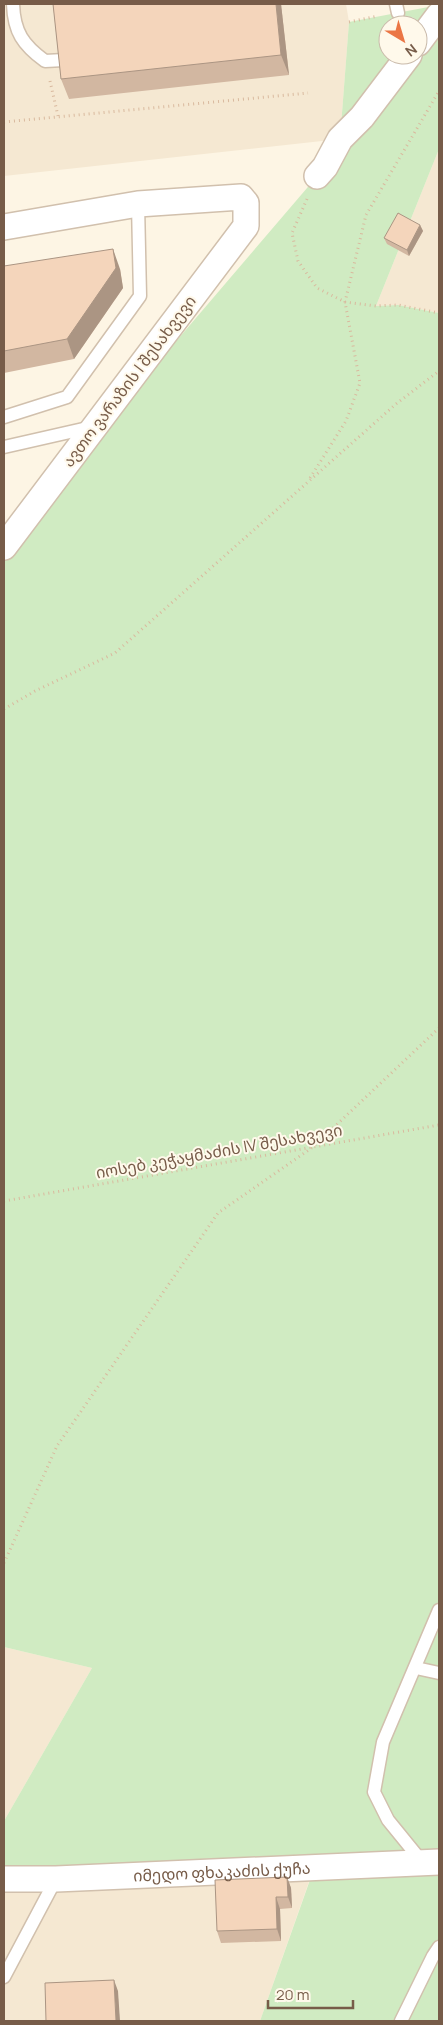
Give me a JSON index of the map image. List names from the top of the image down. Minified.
{"streets":{"street":["ავთო ვარაზის I შესახვევი","იმედო ფხაკაძის ქუჩა"],"path":["იოსებ კეჭაყმაძის IV შესახვევი"]},"scale_bar":"20 m","north":"bottom right"}
